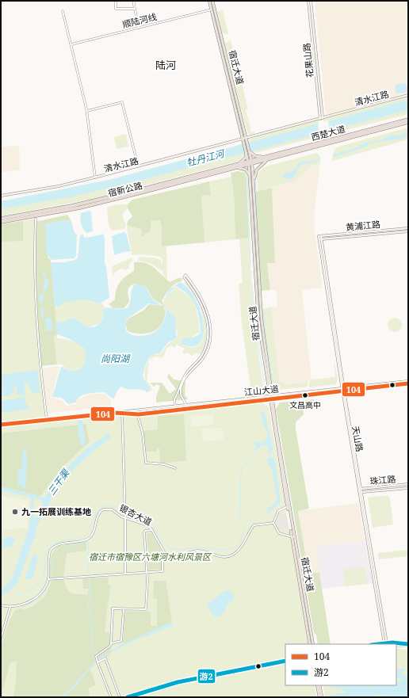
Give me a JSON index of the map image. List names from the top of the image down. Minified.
{"streets":{"highway":["西楚大道","宿新公路"],"main road":["宿迁大道"],"street":["顺陆河线","花果山路","清水江路","黄浦江路","江山大道","天山路","珠江路","银杏大道"]},"crossings":[["顺陆河线","宿迁大道"],["花果山路","清水江路"],["宿迁大道","清水江路"],["宿迁大道","西楚大道"],["宿迁大道","宿新公路"],["宿迁大道","江山大道"],["西楚大道","宿新公路"],["黄浦江路","天山路"],["江山大道","天山路"],["天山路","珠江路"]],"districts":["陆河"],"water":["牡丹江河","尚阳湖","三干渠"],"parks":["宿迁市宿豫区六塘河水利风景区"],"places":["文昌高中","九一拓展训练基地"],"lines":["transit line 104","transit line 游2"],"legend":["104","游2"]}
